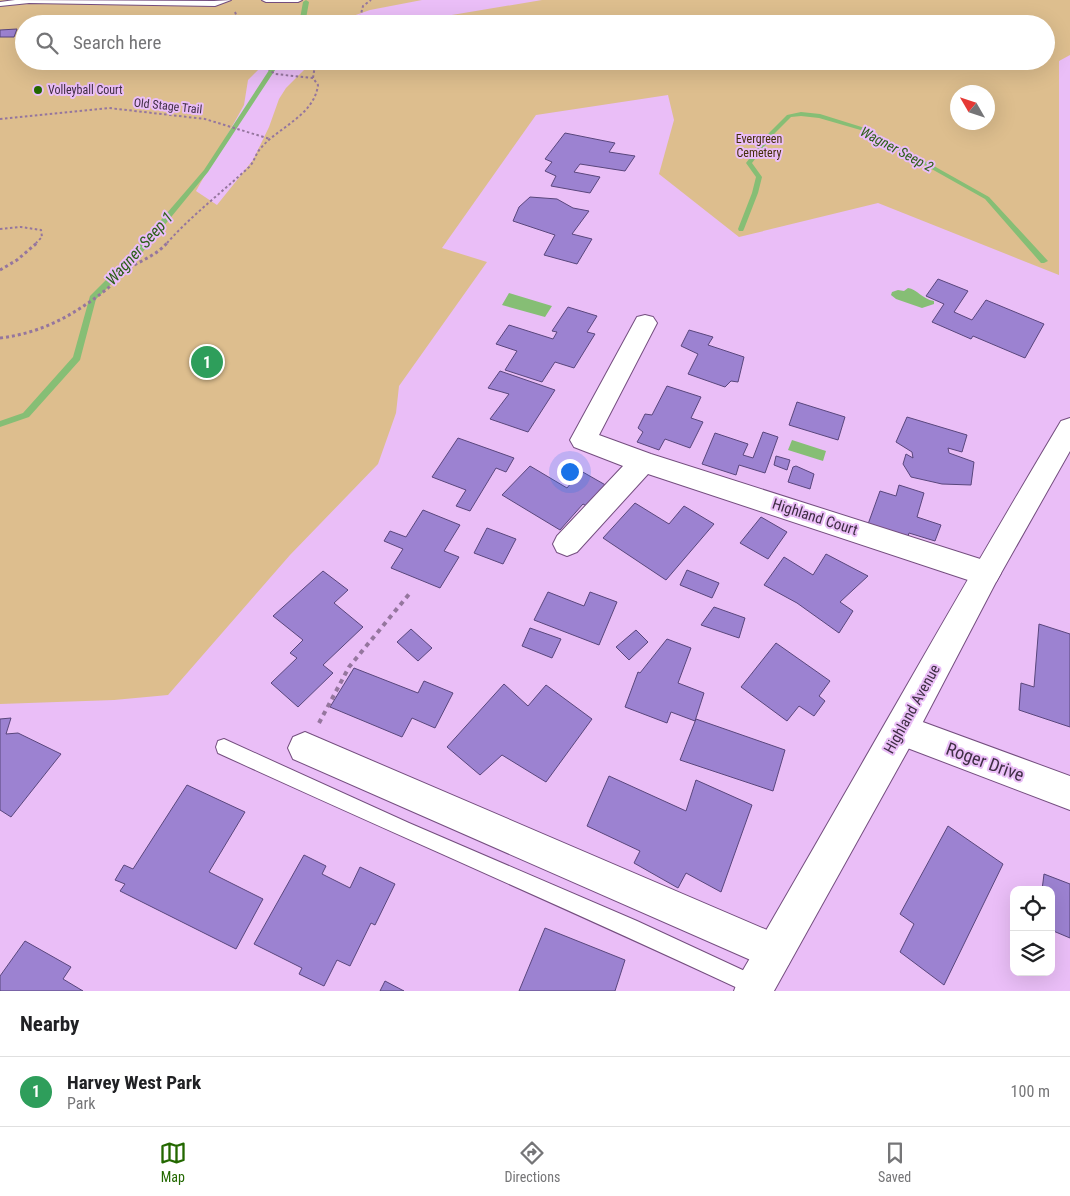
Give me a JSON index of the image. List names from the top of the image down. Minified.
{"streets":{"street":["Highland Court","Highland Avenue","Roger Drive"],"path":["Old Stage Trail"]},"crossings":[["Highland Court","Highland Avenue"],["Highland Avenue","Roger Drive"]],"water":["Wagner Seep 2","Wagner Seep 1"],"parks":["Evergreen Cemetery"],"places":["Volleyball Court"],"north":"top left","page":{"search":"Search here","pins":"1","heading":"Nearby","list":[{"mark":"1","name":"Harvey West Park","note":"Park","value":"100 m"}],"nav":["Map","Directions","Saved"]}}
